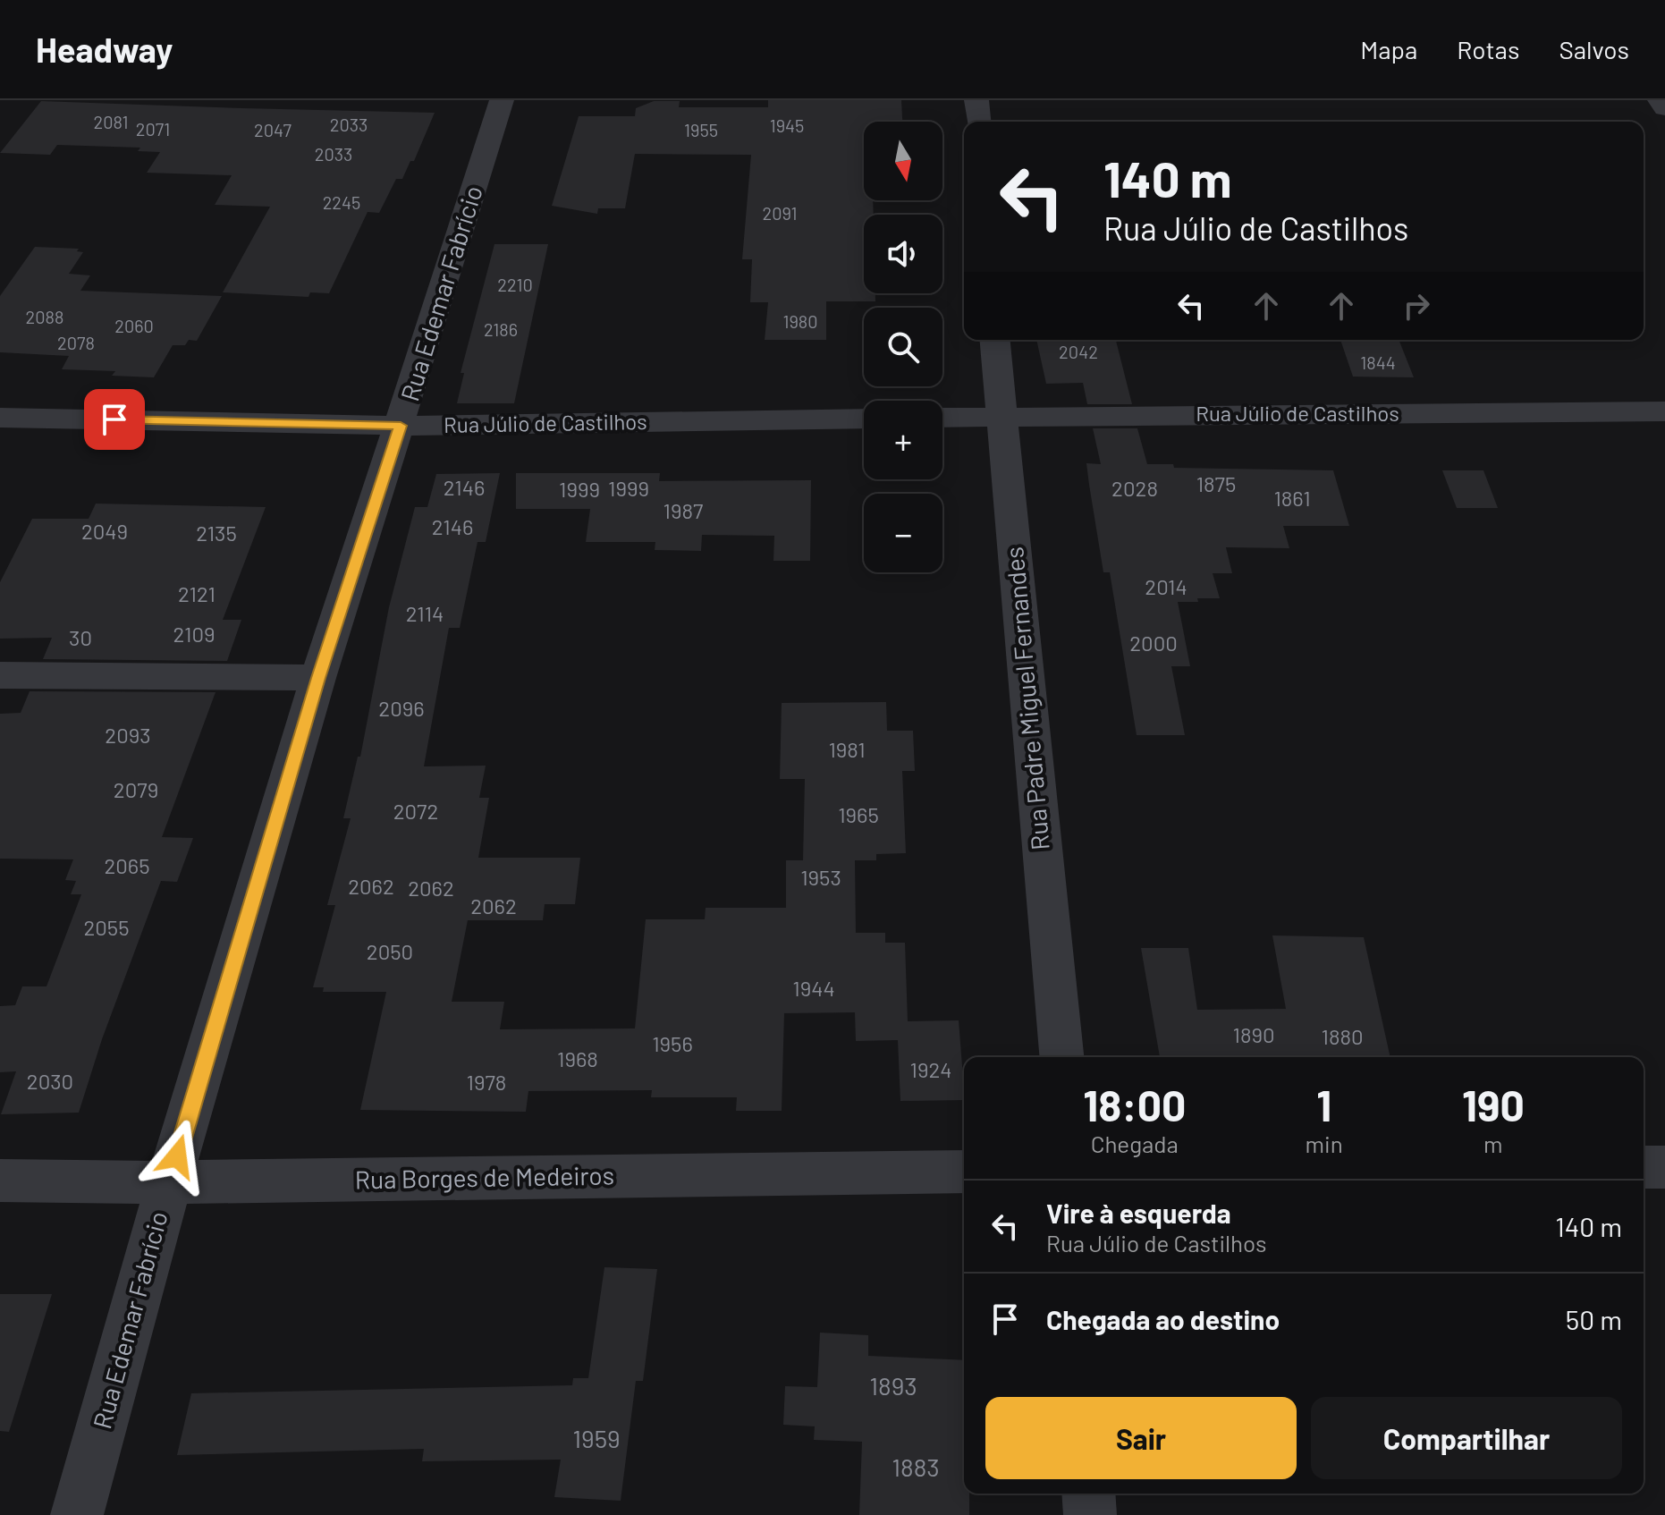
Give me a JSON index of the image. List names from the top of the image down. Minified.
{"streets":{"street":["Rua Edemar Fabrício","Rua Júlio de Castilhos","Rua Padre Miguel Fernandes","Rua Borges de Medeiros"]},"crossings":[["Rua Edemar Fabrício","Rua Júlio de Castilhos"],["Rua Edemar Fabrício","Rua Borges de Medeiros"],["Rua Júlio de Castilhos","Rua Padre Miguel Fernandes"]],"house_numbers":["2081","2033","1945","2071","2047","1955","2033","2245","2091","2210","2088","1980","2060","2186","2078","2042","1844","1875","2146","1999","2028","1999","1861","1987","2146","2049","2135","2014","2121","2114","2109","30","2000","2096","2093","1981","2079","2072","1965","2065","1953","2062","2062","2062","2055","2050","1944","1890","1880","1956","1968","1924","2030","1978","1893","1959","1883"],"north":"bottom","page":{"header":"Headway","nav":["Mapa","Rotas","Salvos"],"map_buttons":["+","−"],"turn":["140 m","Rua Júlio de Castilhos"],"eta":["18:00","Chegada","1","min","190","m"],"list":[{"name":"Vire à esquerda","note":"Rua Júlio de Castilhos","value":"140 m"},{"name":"Chegada ao destino","value":"50 m"}],"buttons":["Sair","Compartilhar"]}}
